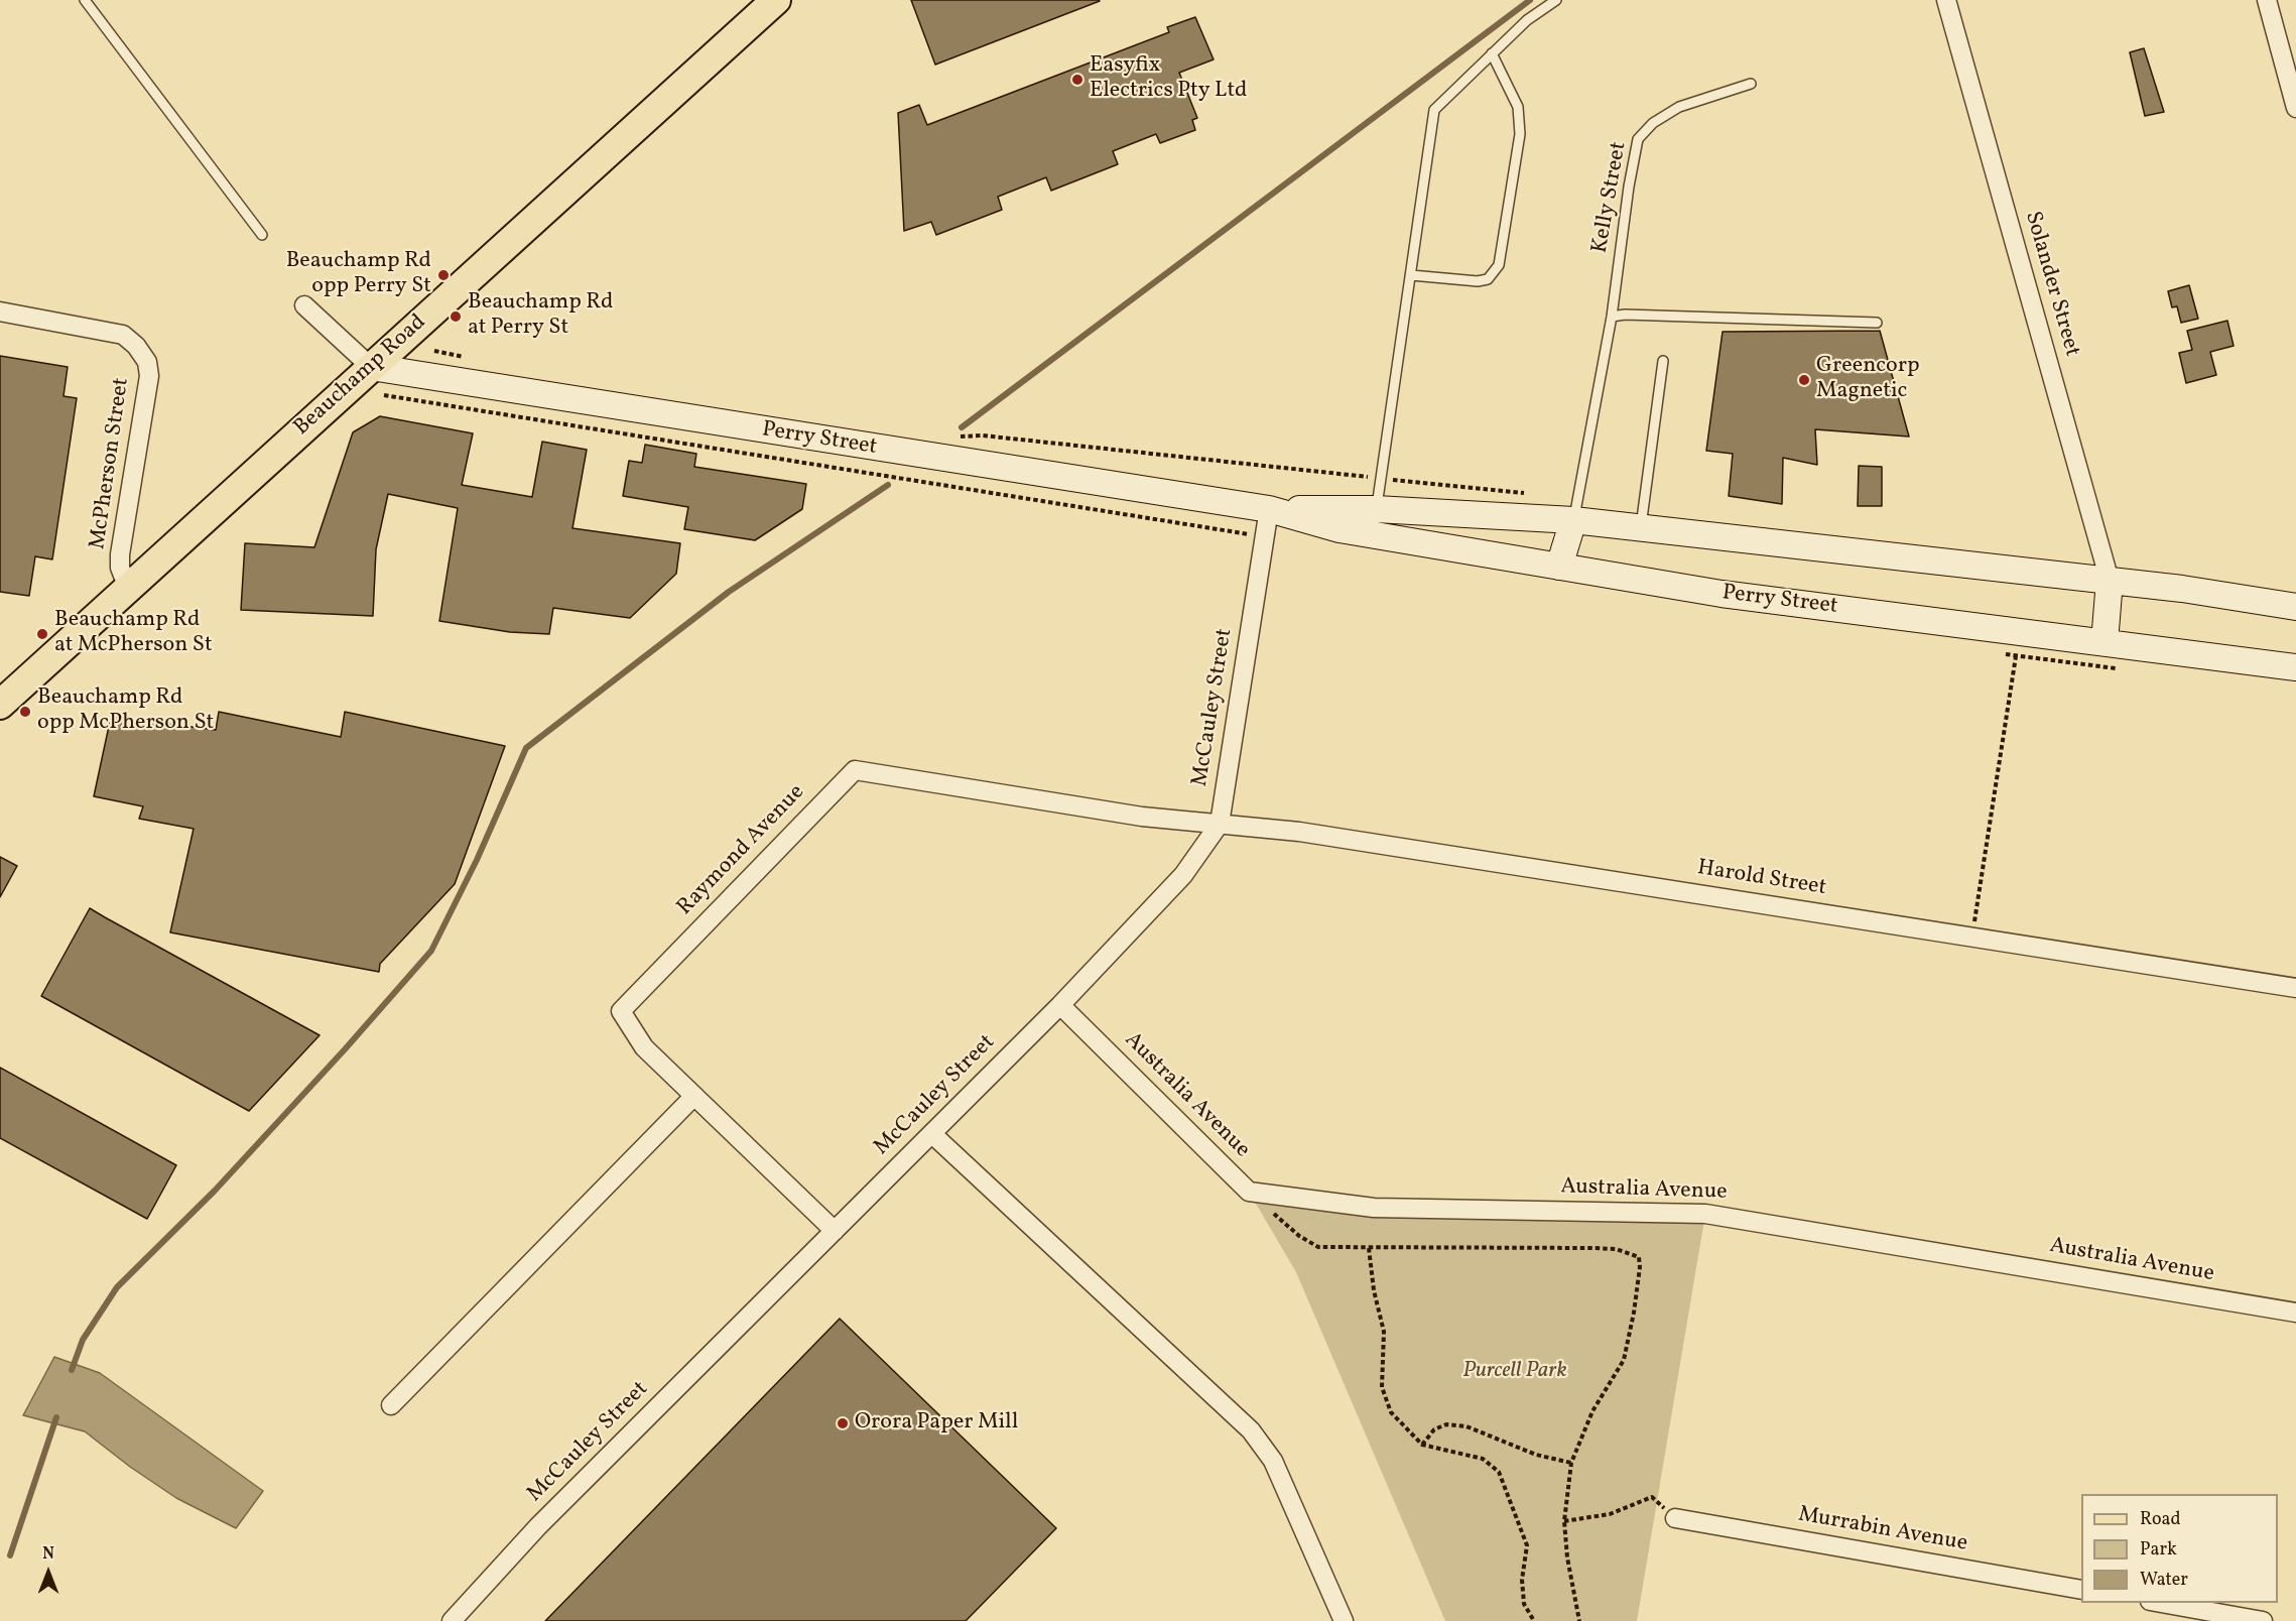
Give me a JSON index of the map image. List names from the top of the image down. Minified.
{"streets":{"main road":["Beauchamp Road"],"street":["Solander Street","Perry Street","McPherson Street","McCauley Street","Raymond Avenue","Harold Street","Australia Avenue","Murrabin Avenue"],"lane":["Kelly Street"]},"crossings":[["Kelly Street","Perry Street"],["Solander Street","Perry Street"],["Beauchamp Road","Perry Street"],["Beauchamp Road","McPherson Street"],["Perry Street","McCauley Street"],["McCauley Street","Raymond Avenue"],["McCauley Street","Harold Street"],["McCauley Street","Australia Avenue"],["Raymond Avenue","Harold Street"]],"parks":["Purcell Park"],"places":["Easyfix Electrics Pty Ltd","Beauchamp Rd opp Perry St","Beauchamp Rd at Perry St","Greencorp Magnetic","Beauchamp Rd at McPherson St","Beauchamp Rd opp McPherson St","Orora Paper Mill"],"legend":["Road","Park","Water"],"north":"top"}
